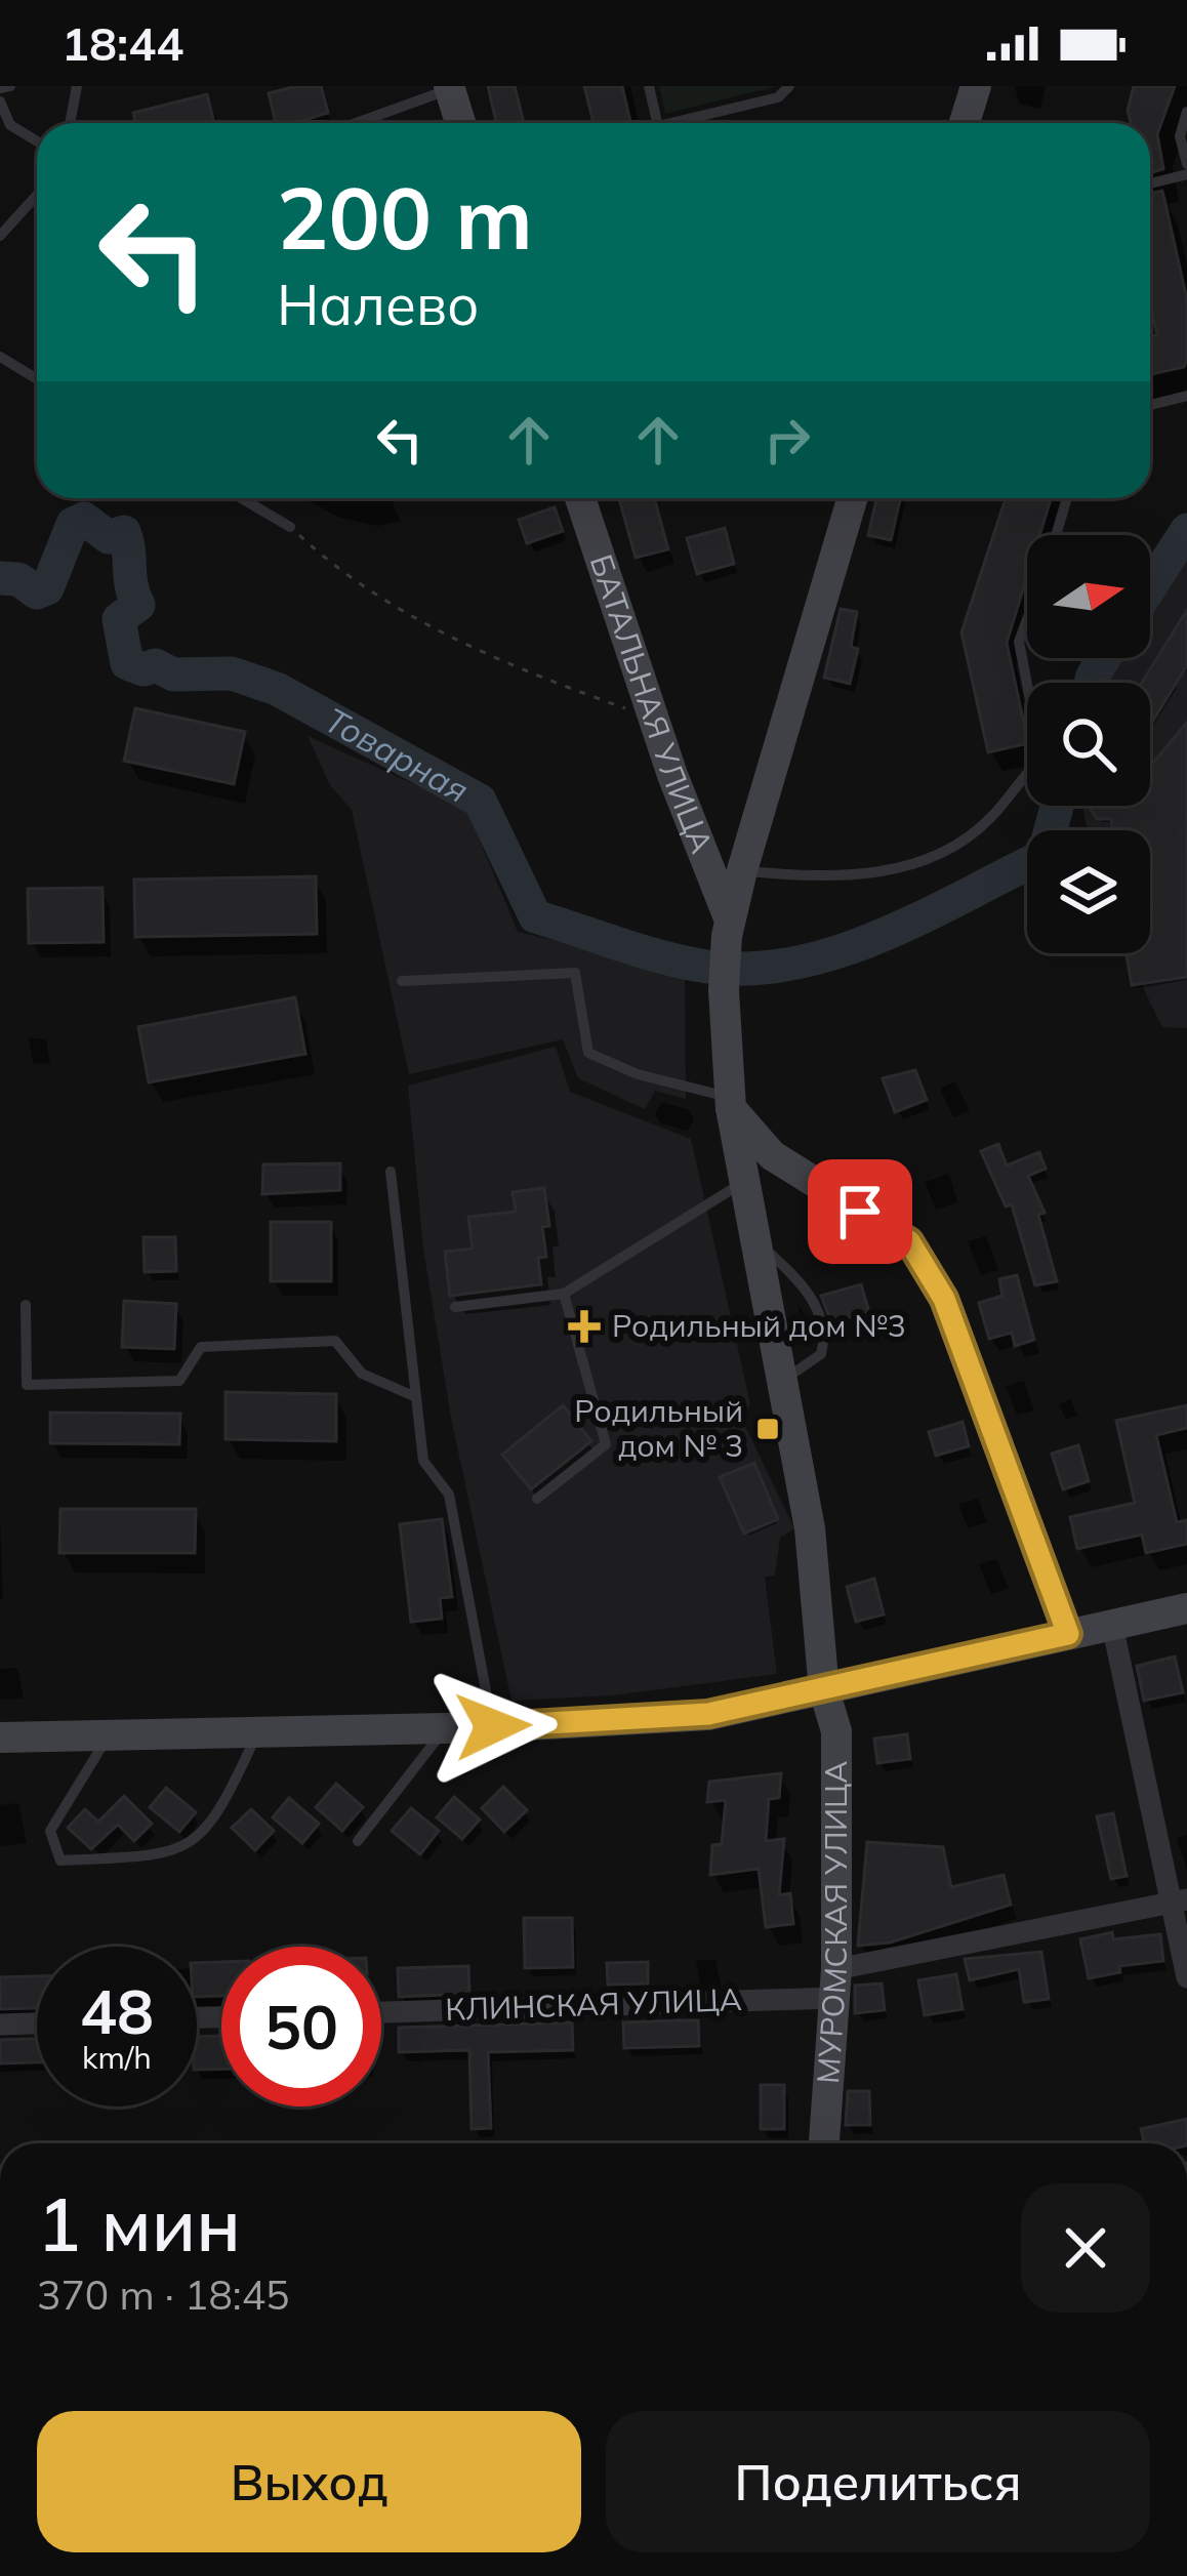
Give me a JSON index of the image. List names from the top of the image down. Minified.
{"streets":{"main road":["БАТАЛЬНАЯ УЛИЦА","МУРОМСКАЯ УЛИЦА"],"street":["КЛИНСКАЯ УЛИЦА"]},"crossings":[["БАТАЛЬНАЯ УЛИЦА","МУРОМСКАЯ УЛИЦА"],["МУРОМСКАЯ УЛИЦА","КЛИНСКАЯ УЛИЦА"]],"water":["Товарная"],"places":{"health":["Родильный дом №3"],"transit":["Родильный дом № 3"]},"north":"right","page":{"status":"18:44","turn":["200 m","Налево"],"speed":"48 km/h","limit":"50","heading":["1 мин","370 m · 18:45"],"buttons":["Выход","Поделиться"]}}
